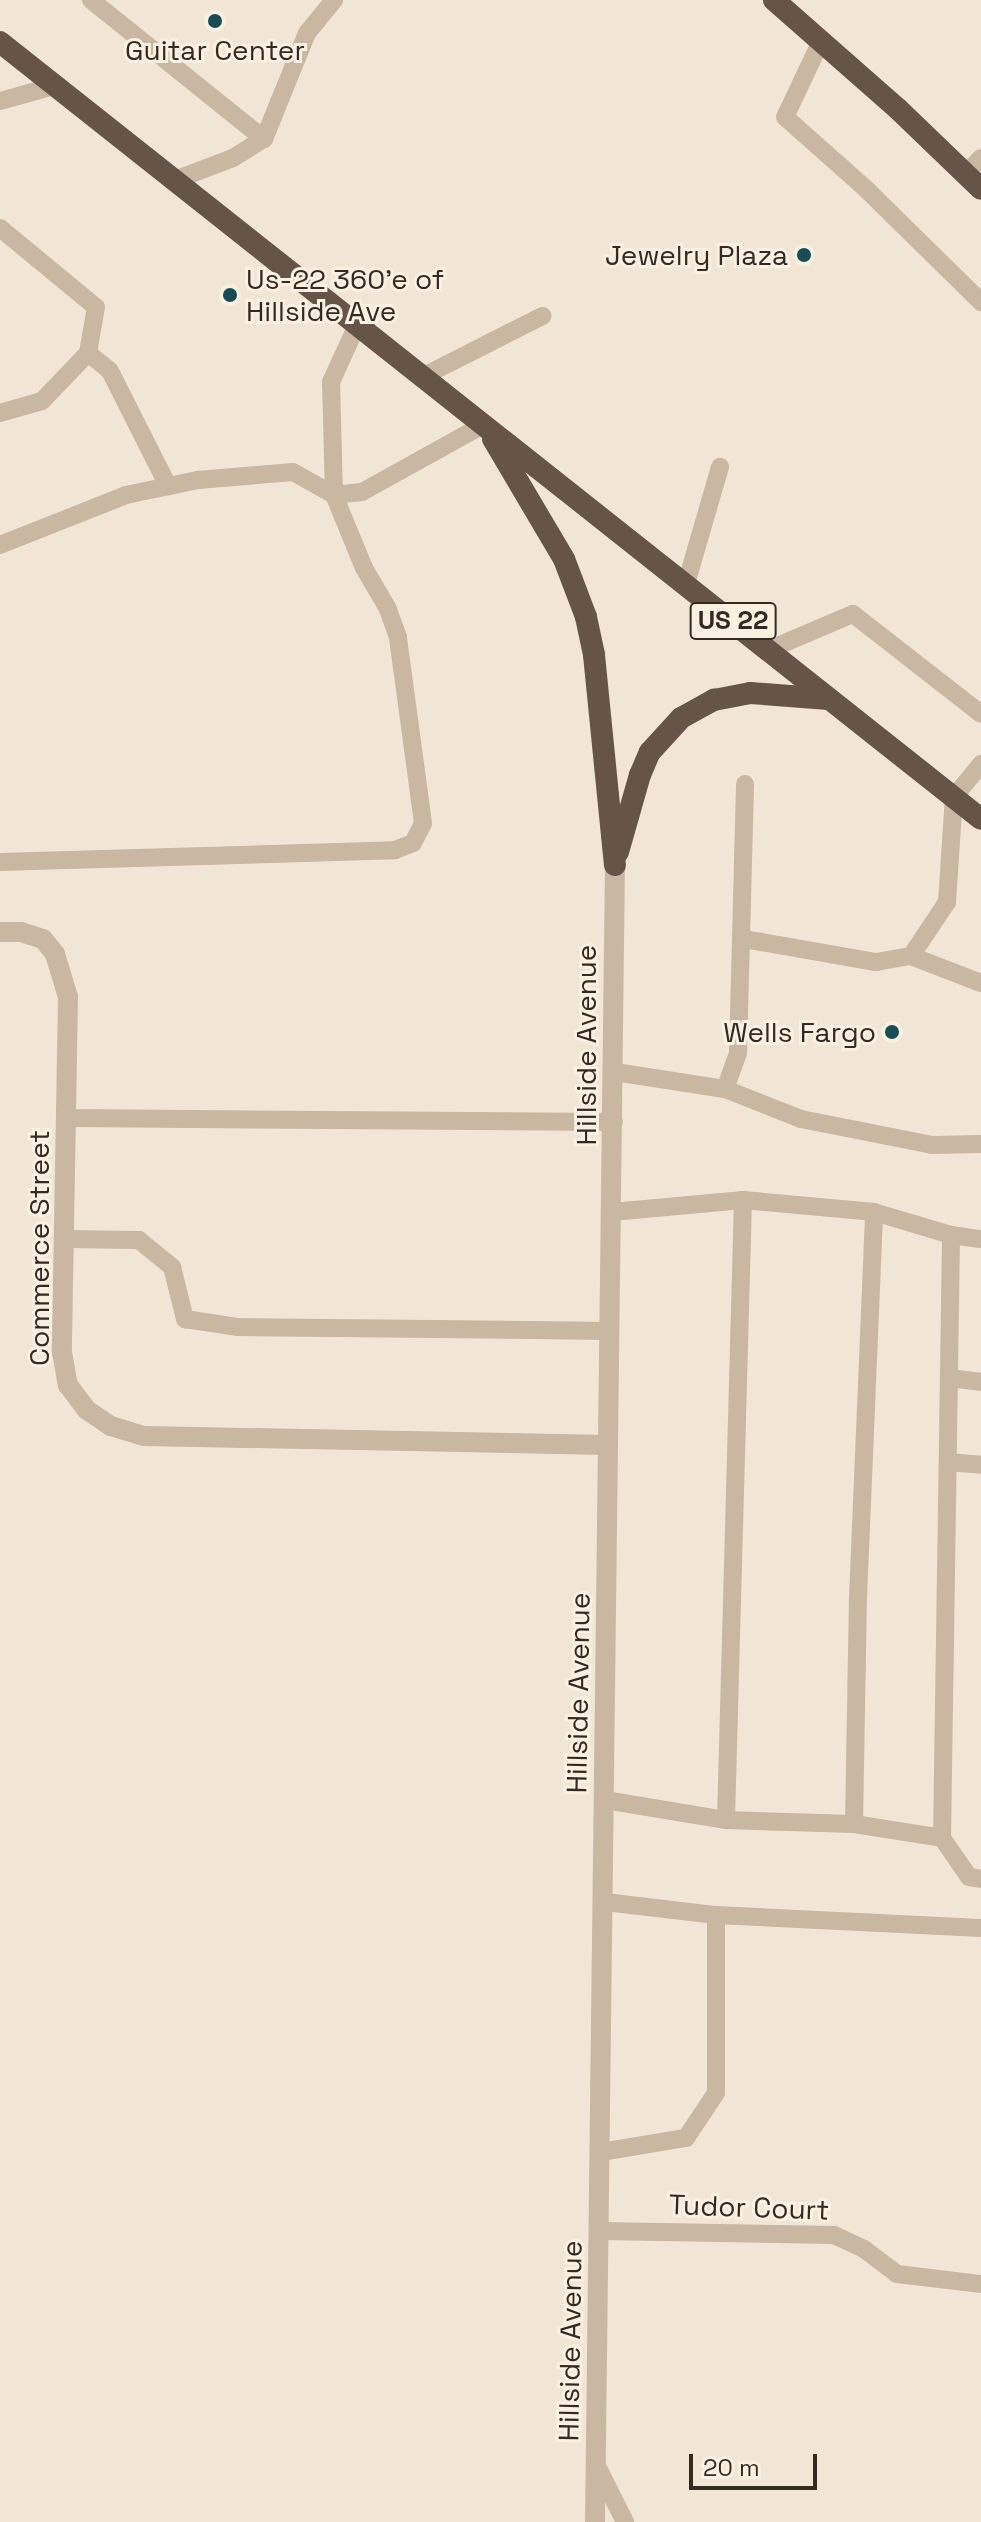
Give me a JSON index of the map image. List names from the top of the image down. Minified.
{"streets":{"highway":["US 22"],"street":["Hillside Avenue","Commerce Street"],"lane":["Tudor Court"]},"crossings":[["Hillside Avenue","Commerce Street"],["Hillside Avenue","Tudor Court"]],"places":["Guitar Center","Jewelry Plaza","Us-22 360'e of Hillside Ave","Wells Fargo"],"scale_bar":"20 m"}
